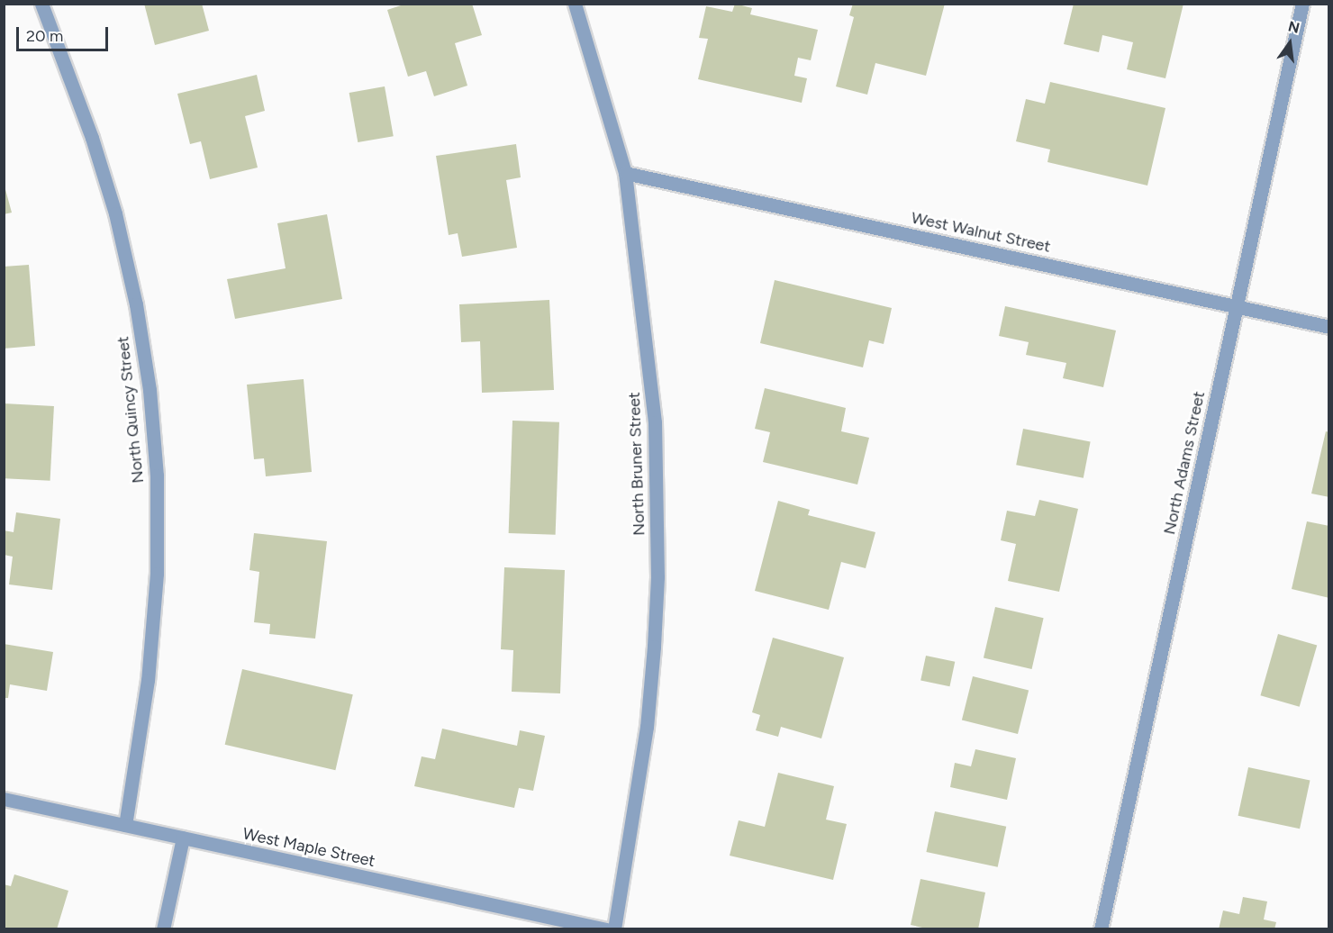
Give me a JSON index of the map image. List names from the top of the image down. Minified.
{"streets":{"street":["West Walnut Street","North Quincy Street","North Adams Street","North Bruner Street","West Maple Street"]},"crossings":[["West Walnut Street","North Adams Street"],["West Walnut Street","North Bruner Street"],["North Quincy Street","West Maple Street"]],"scale_bar":"20 m","north":"top"}
